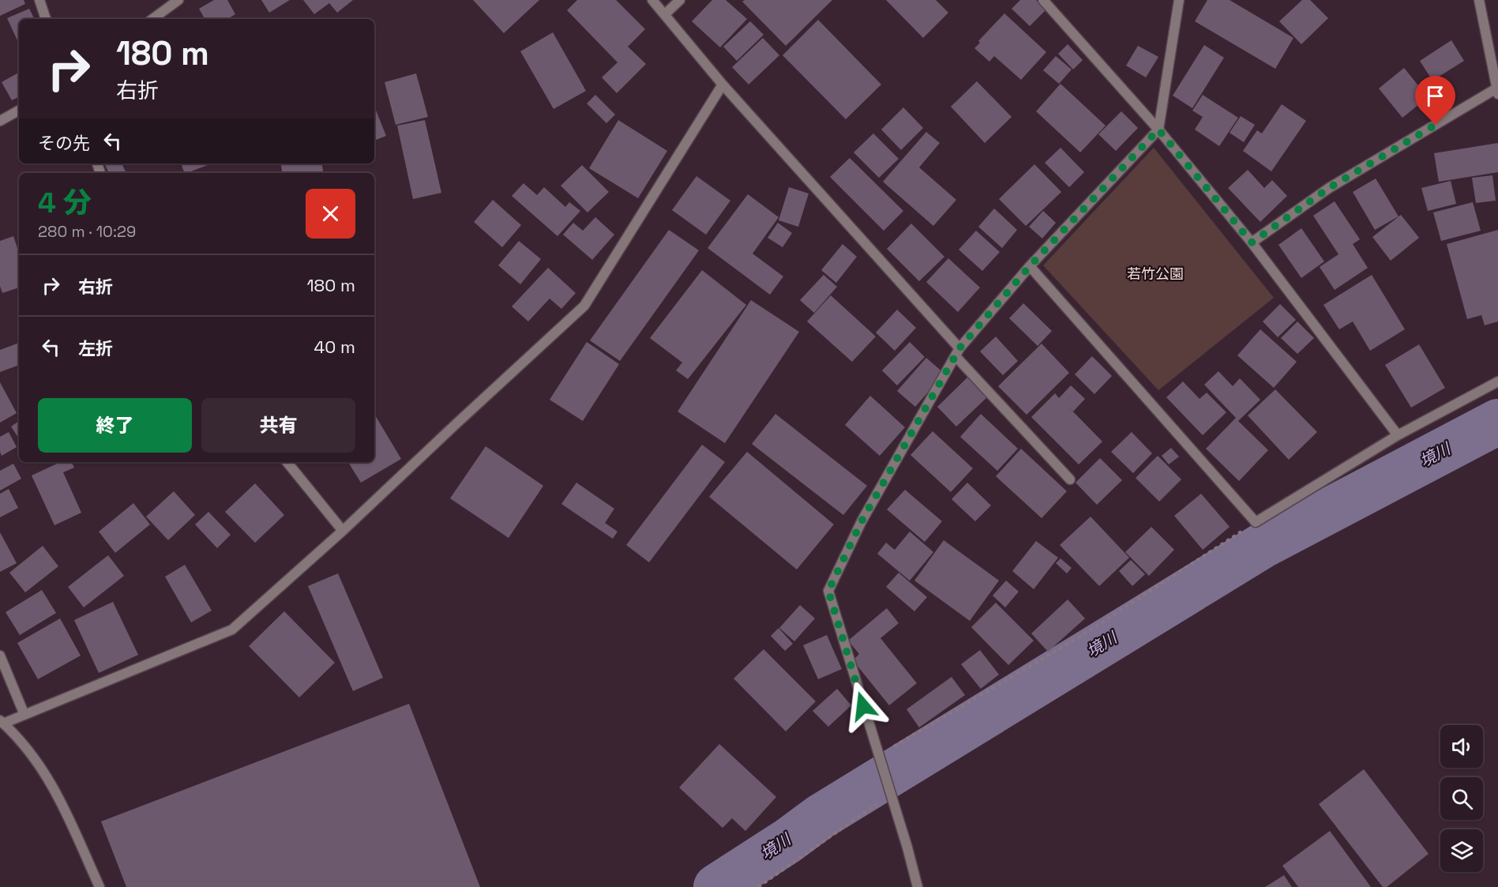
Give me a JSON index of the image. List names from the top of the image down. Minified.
{"water":["境川"],"parks":["若竹公園"],"page":{"turn":["180 m","右折"],"then":"その先","heading":["4 分","280 m · 10:29"],"list":[{"name":"右折","value":"180 m"},{"name":"左折","value":"40 m"}],"buttons":["終了","共有"]}}
